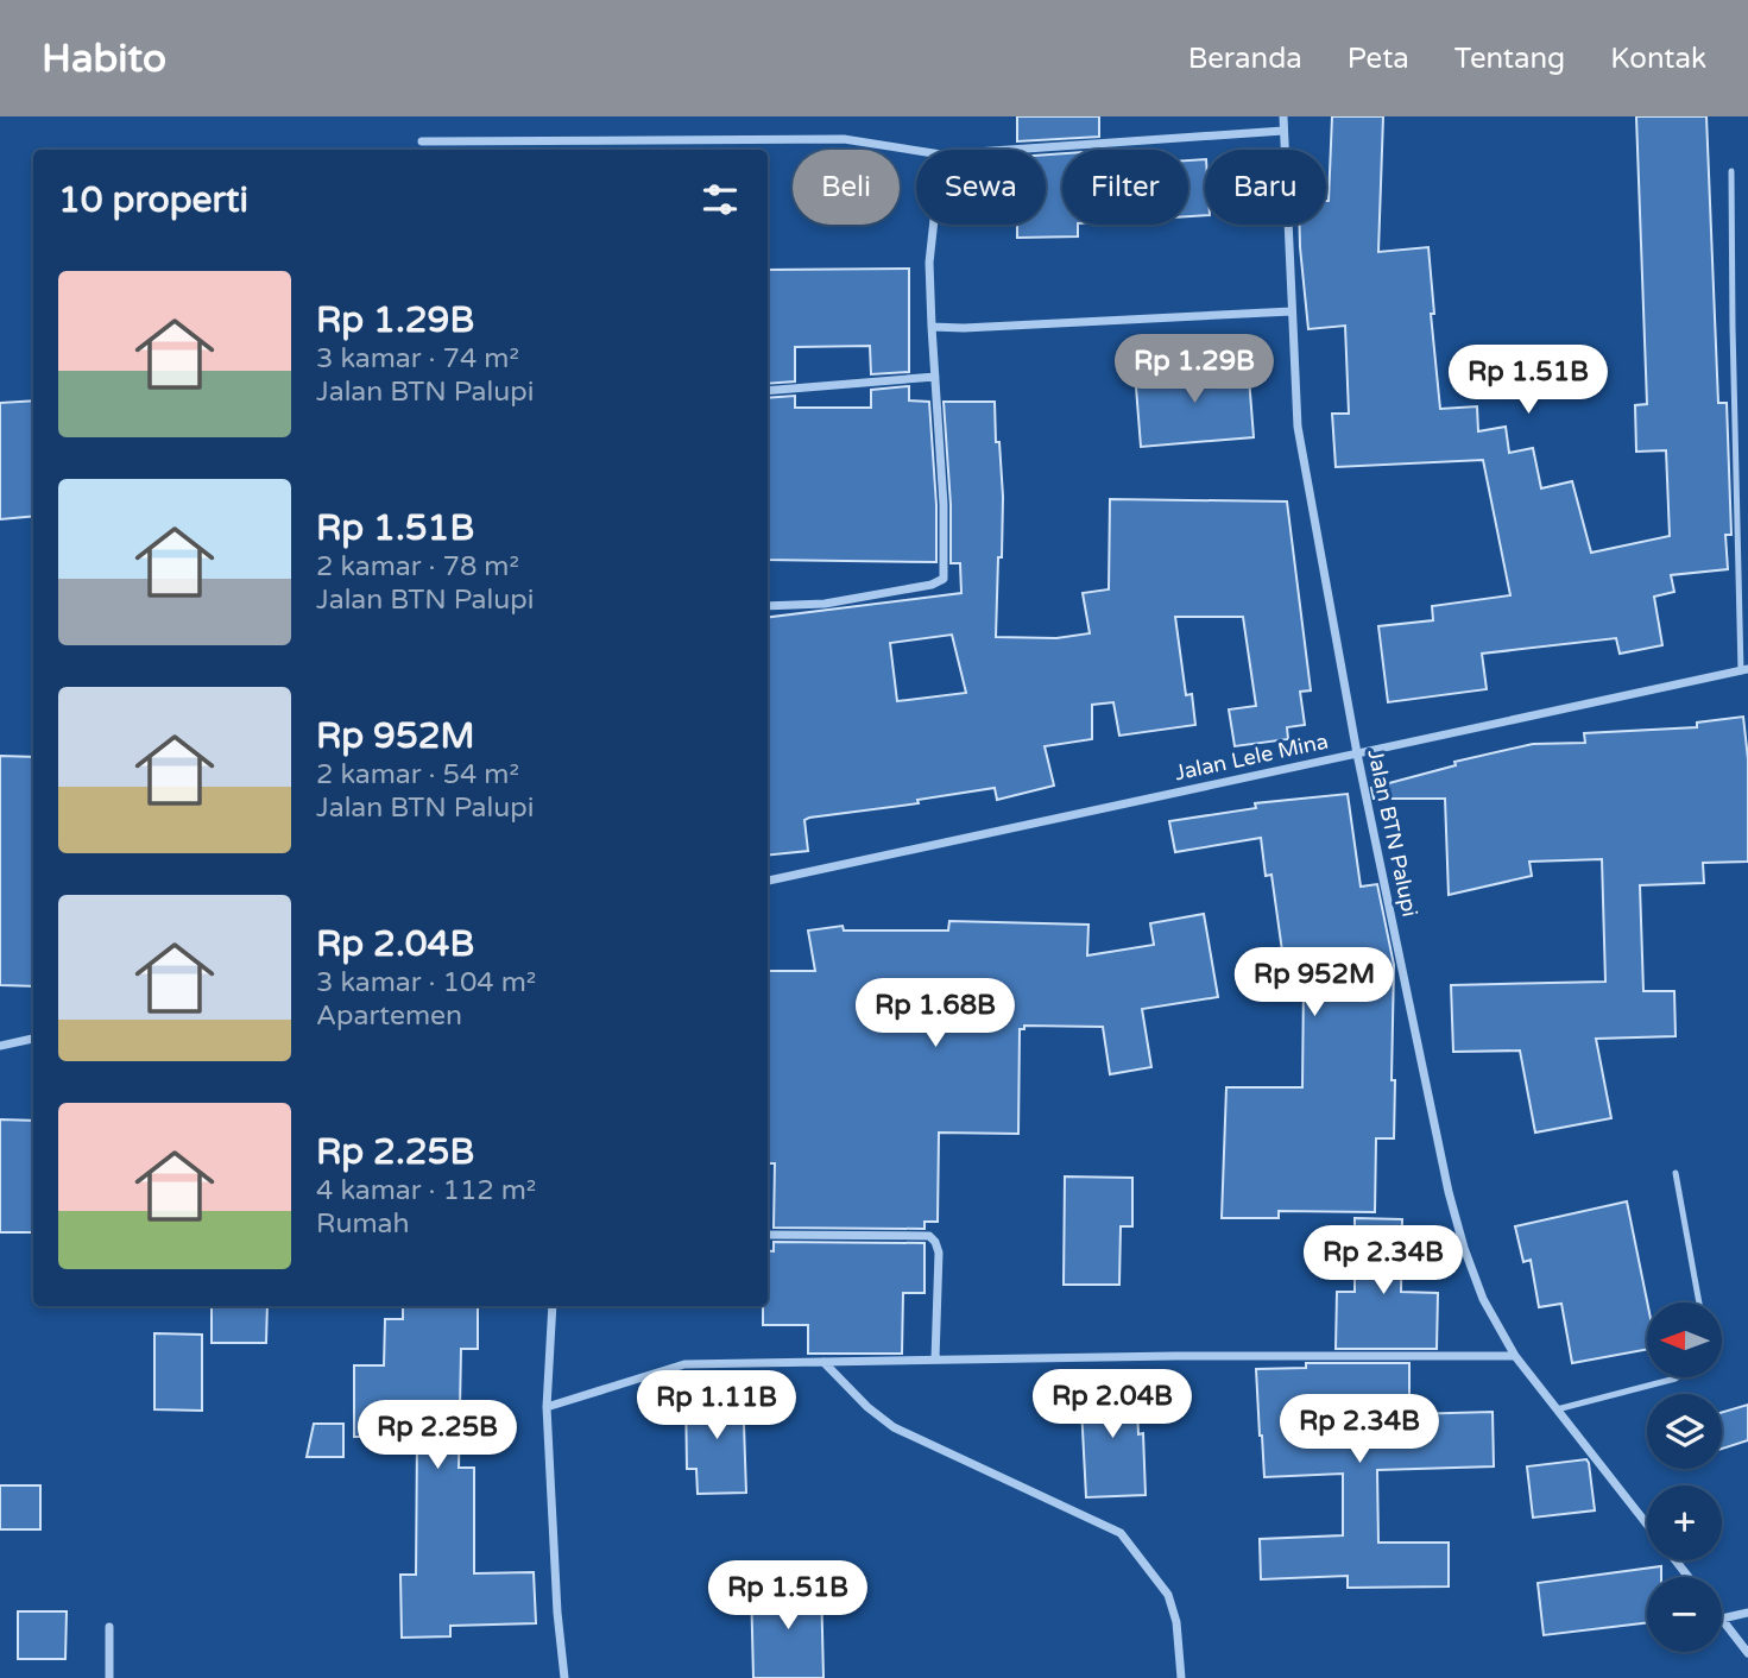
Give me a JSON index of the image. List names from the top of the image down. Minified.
{"streets":{"street":["Jalan Lele Mina","Jalan BTN Palupi"]},"crossings":[["Jalan Lele Mina","Jalan BTN Palupi"]],"north":"left","page":{"header":"Habito","nav":["Beranda","Peta","Tentang","Kontak"],"chip":["Beli","Sewa","Filter","Baru"],"heading":"10 properti","list":[{"name":"Rp 1.29B","note":"3 kamar · 74 m² · Jalan BTN Palupi"},{"name":"Rp 1.51B","note":"2 kamar · 78 m² · Jalan BTN Palupi"},{"name":"Rp 952M","note":"2 kamar · 54 m² · Jalan BTN Palupi"},{"name":"Rp 2.04B","note":"3 kamar · 104 m² · Apartemen"},{"name":"Rp 2.25B","note":"4 kamar · 112 m² · Rumah"}],"price":["Rp 1.29B","Rp 1.51B","Rp 952M","Rp 1.68B","Rp 2.34B","Rp 2.04B","Rp 1.11B","Rp 2.34B","Rp 2.25B","Rp 1.51B"],"map_buttons":["+","−"]}}
